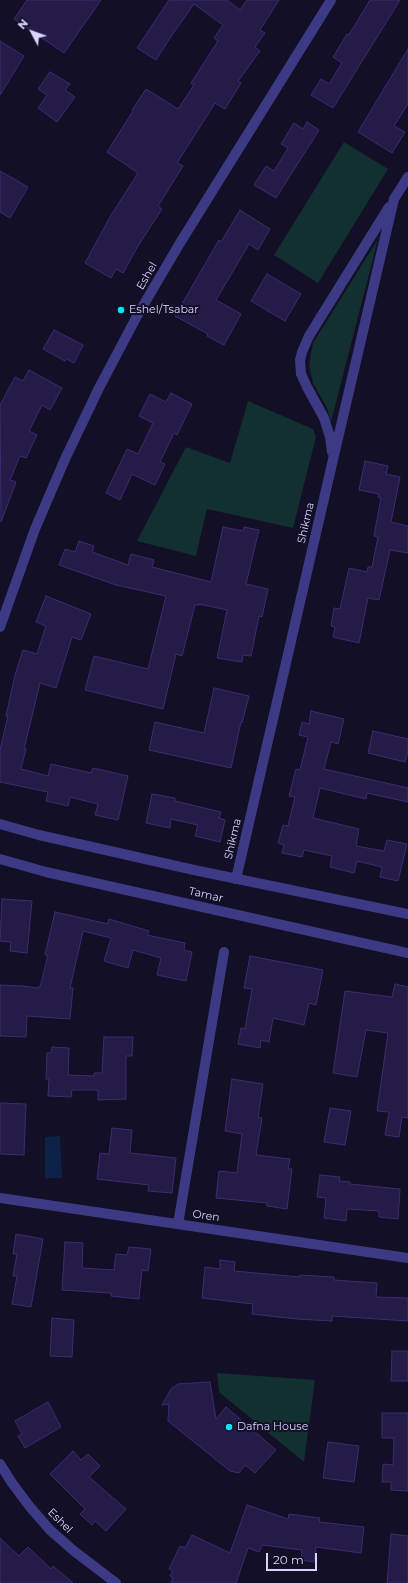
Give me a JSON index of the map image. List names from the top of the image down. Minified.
{"streets":{"street":["Eshel","Shikma","Tamar","Oren"]},"crossings":[["Shikma","Tamar"]],"places":["Eshel/Tsabar","Dafna House"],"scale_bar":"20 m","north":"top left"}
